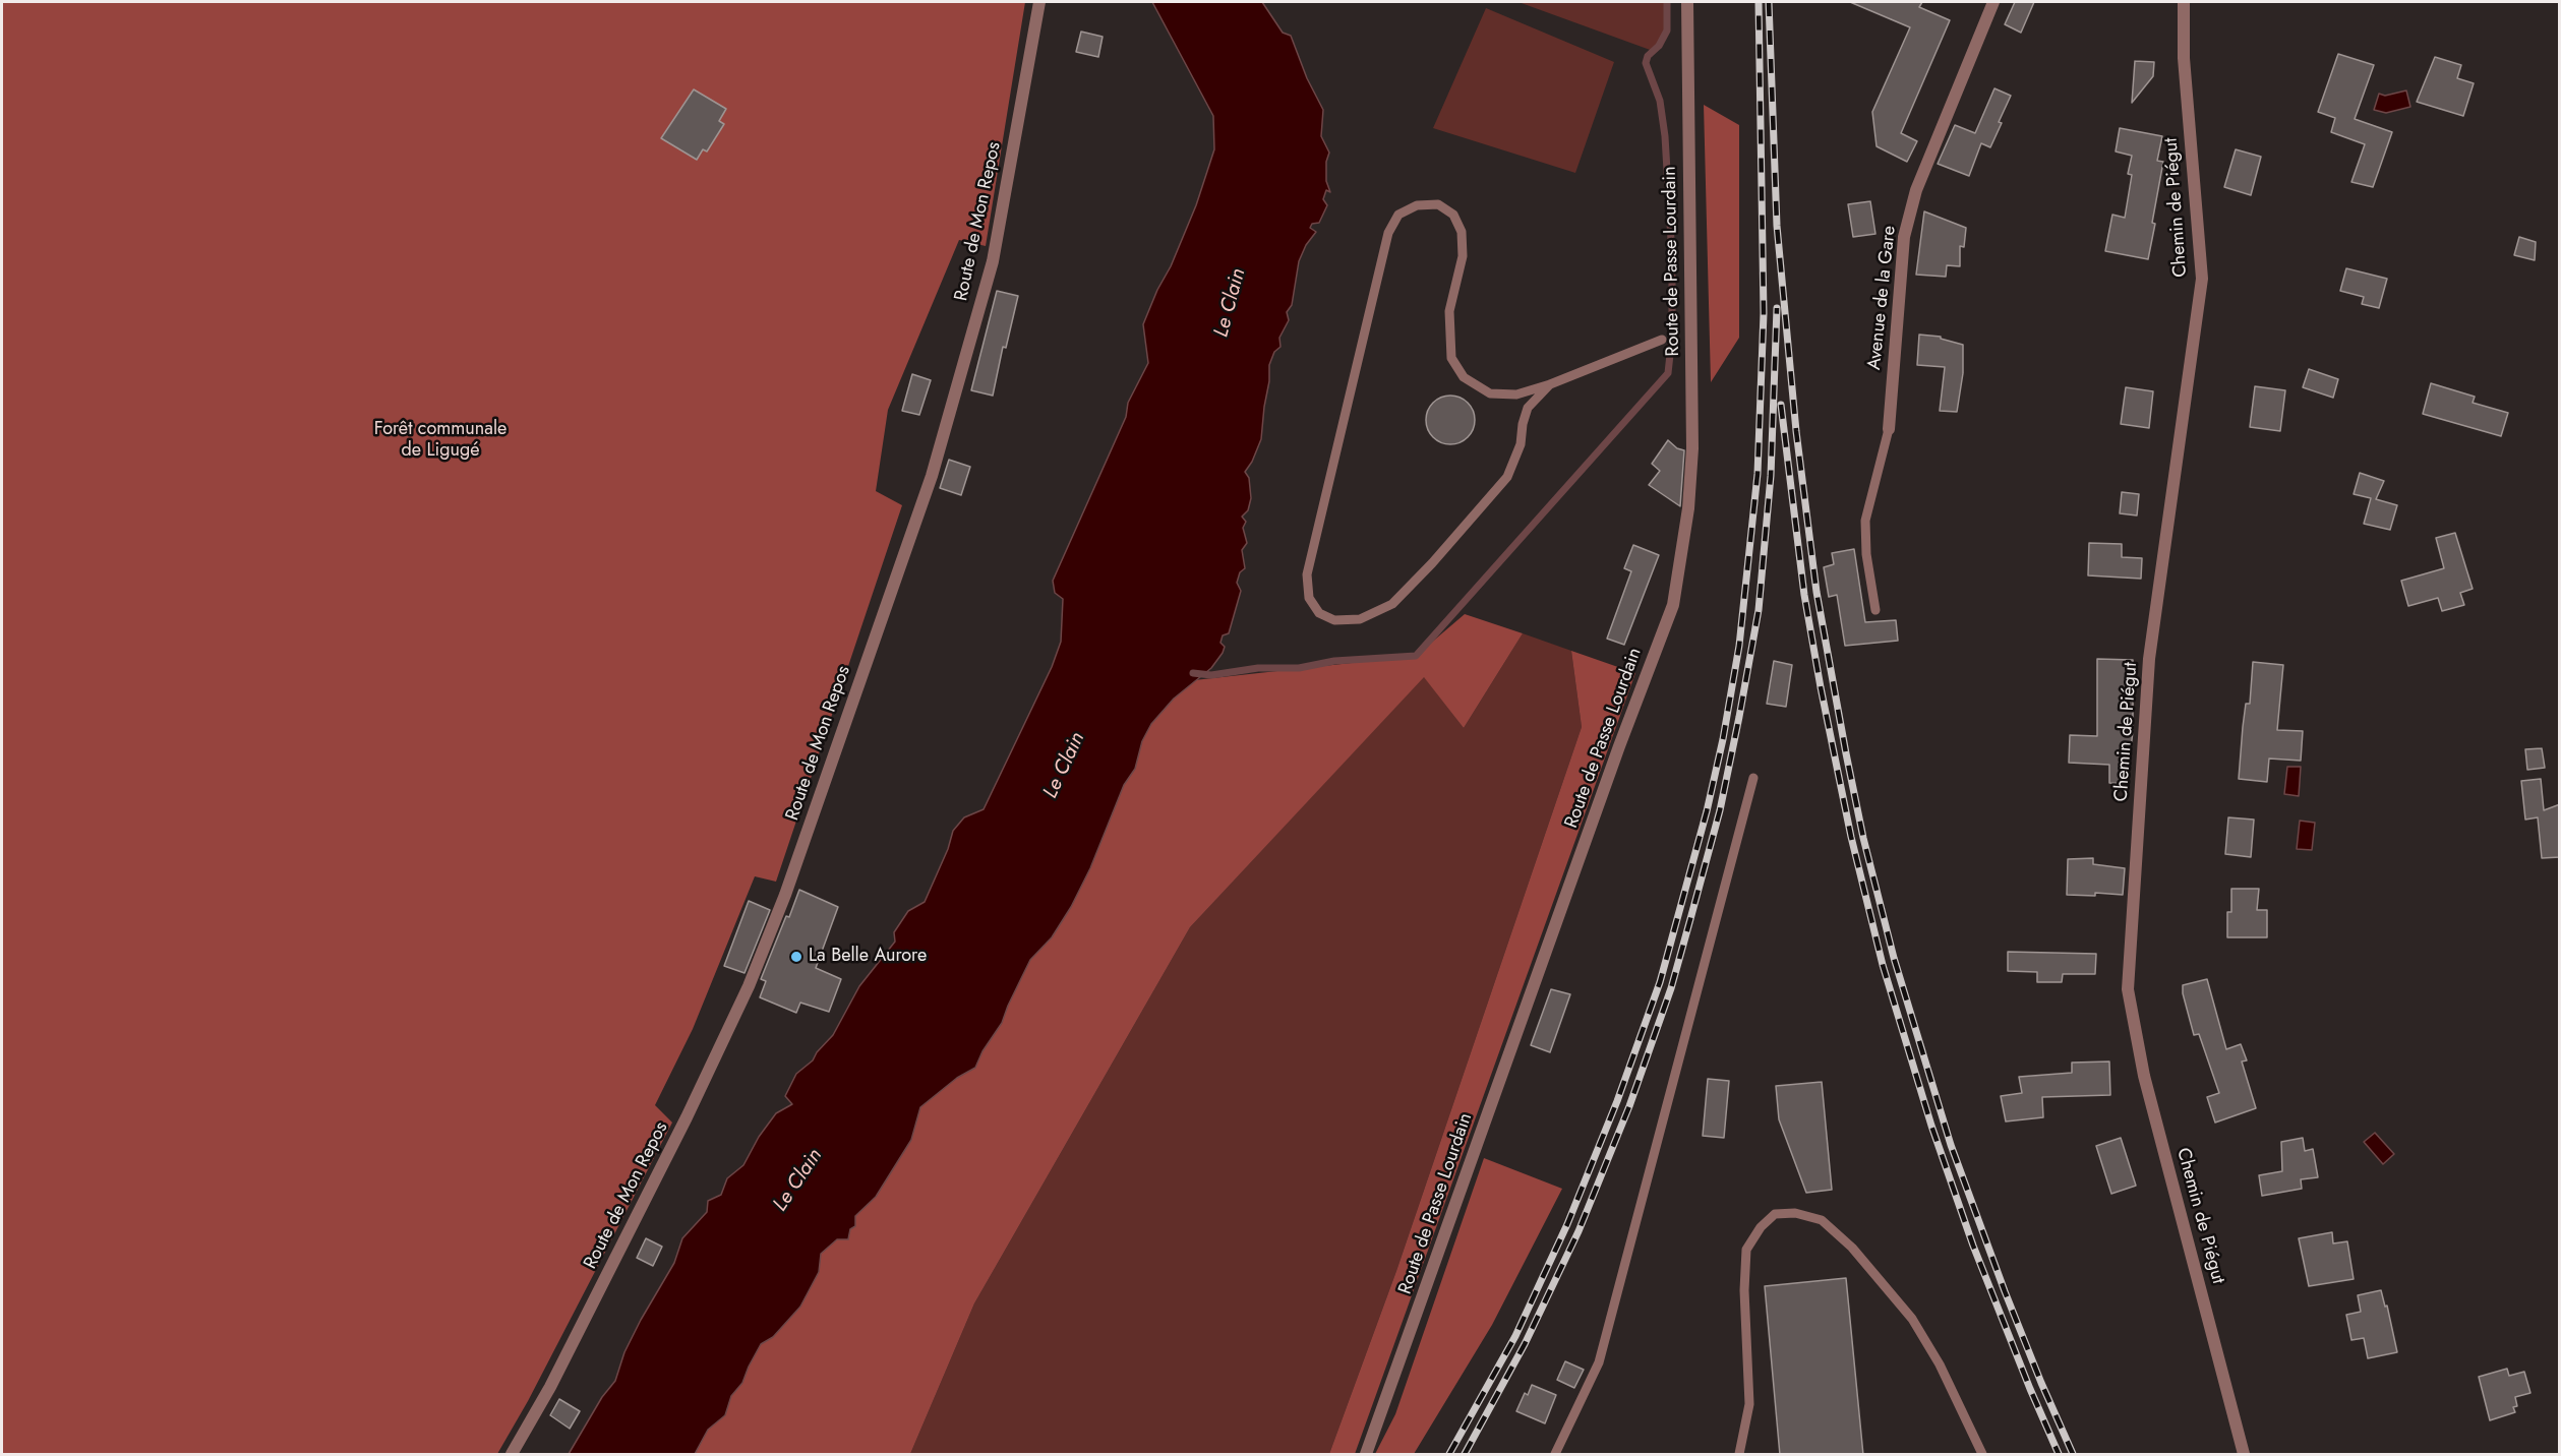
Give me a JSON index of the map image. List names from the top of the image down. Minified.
{"streets":{"street":["Chemin de Piégut","Route de Mon Repos","Route de Passe Lourdain","Avenue de la Gare"]},"water":["Le Clain"],"parks":["Forêt communale de Ligugé"],"places":["La Belle Aurore"]}
